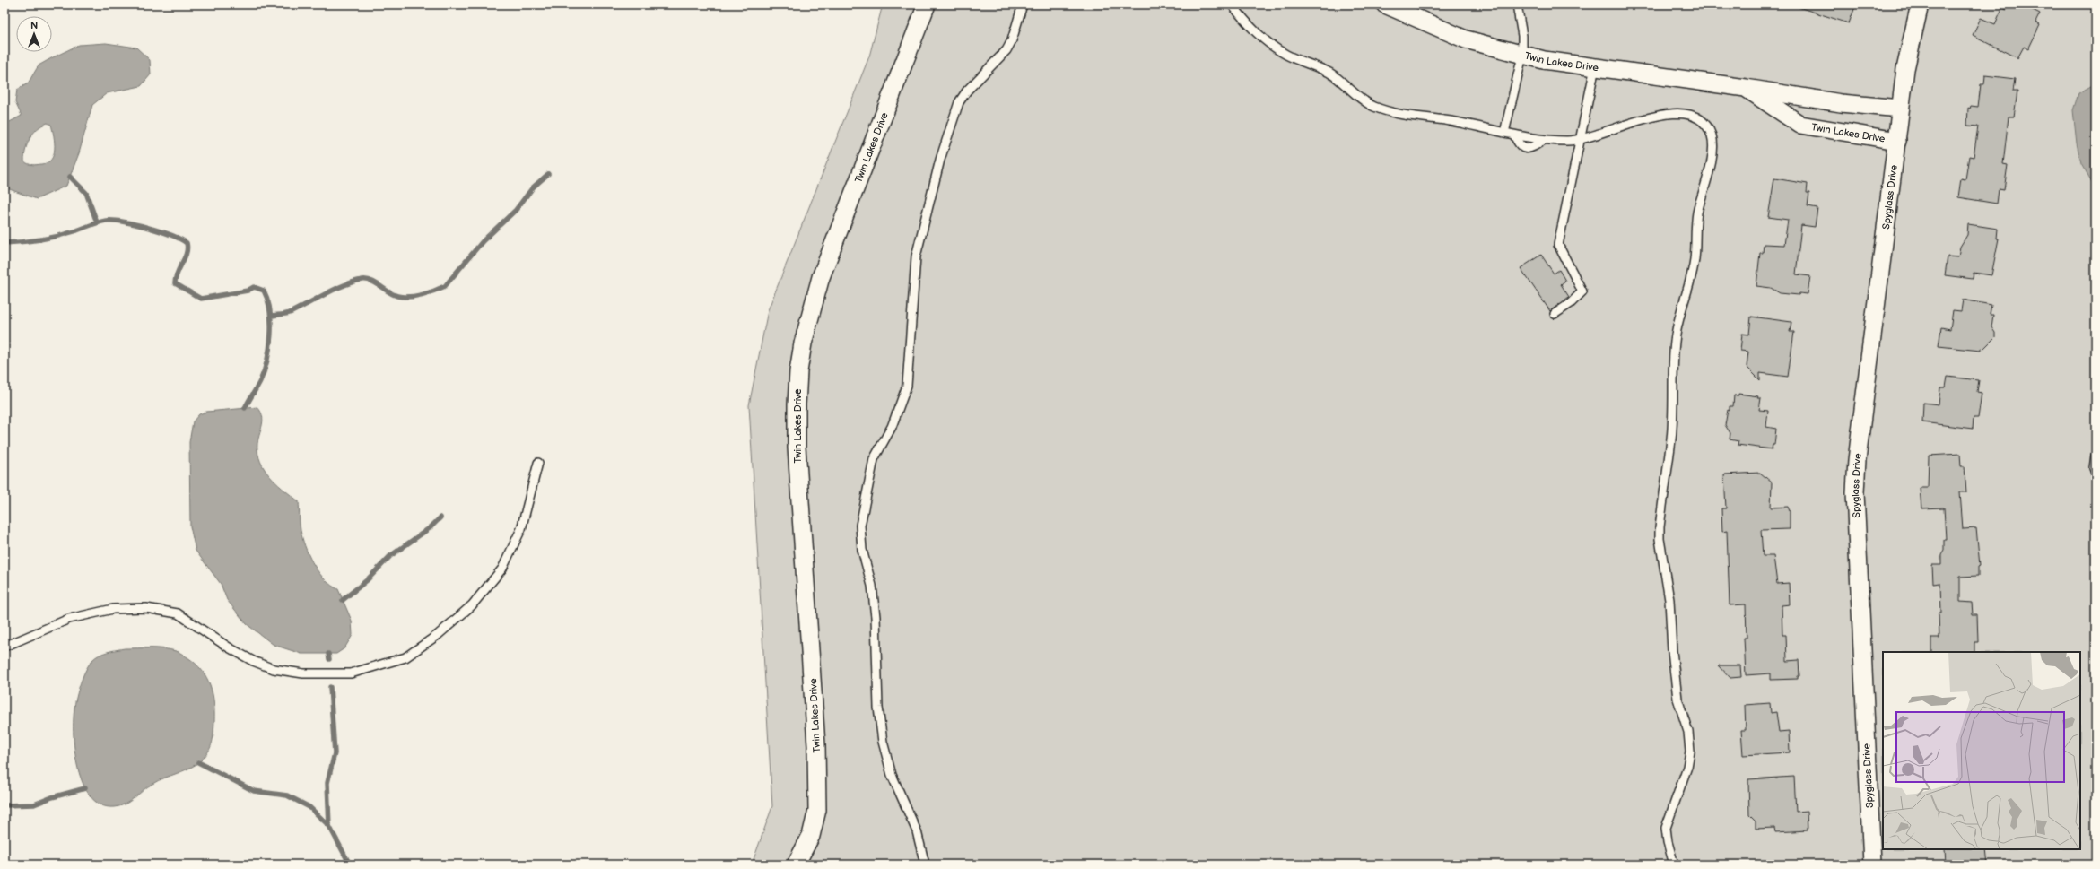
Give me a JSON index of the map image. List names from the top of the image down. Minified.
{"streets":{"street":["Twin Lakes Drive","Spyglass Drive"]},"crossings":[["Twin Lakes Drive","Spyglass Drive"]],"north":"top"}
